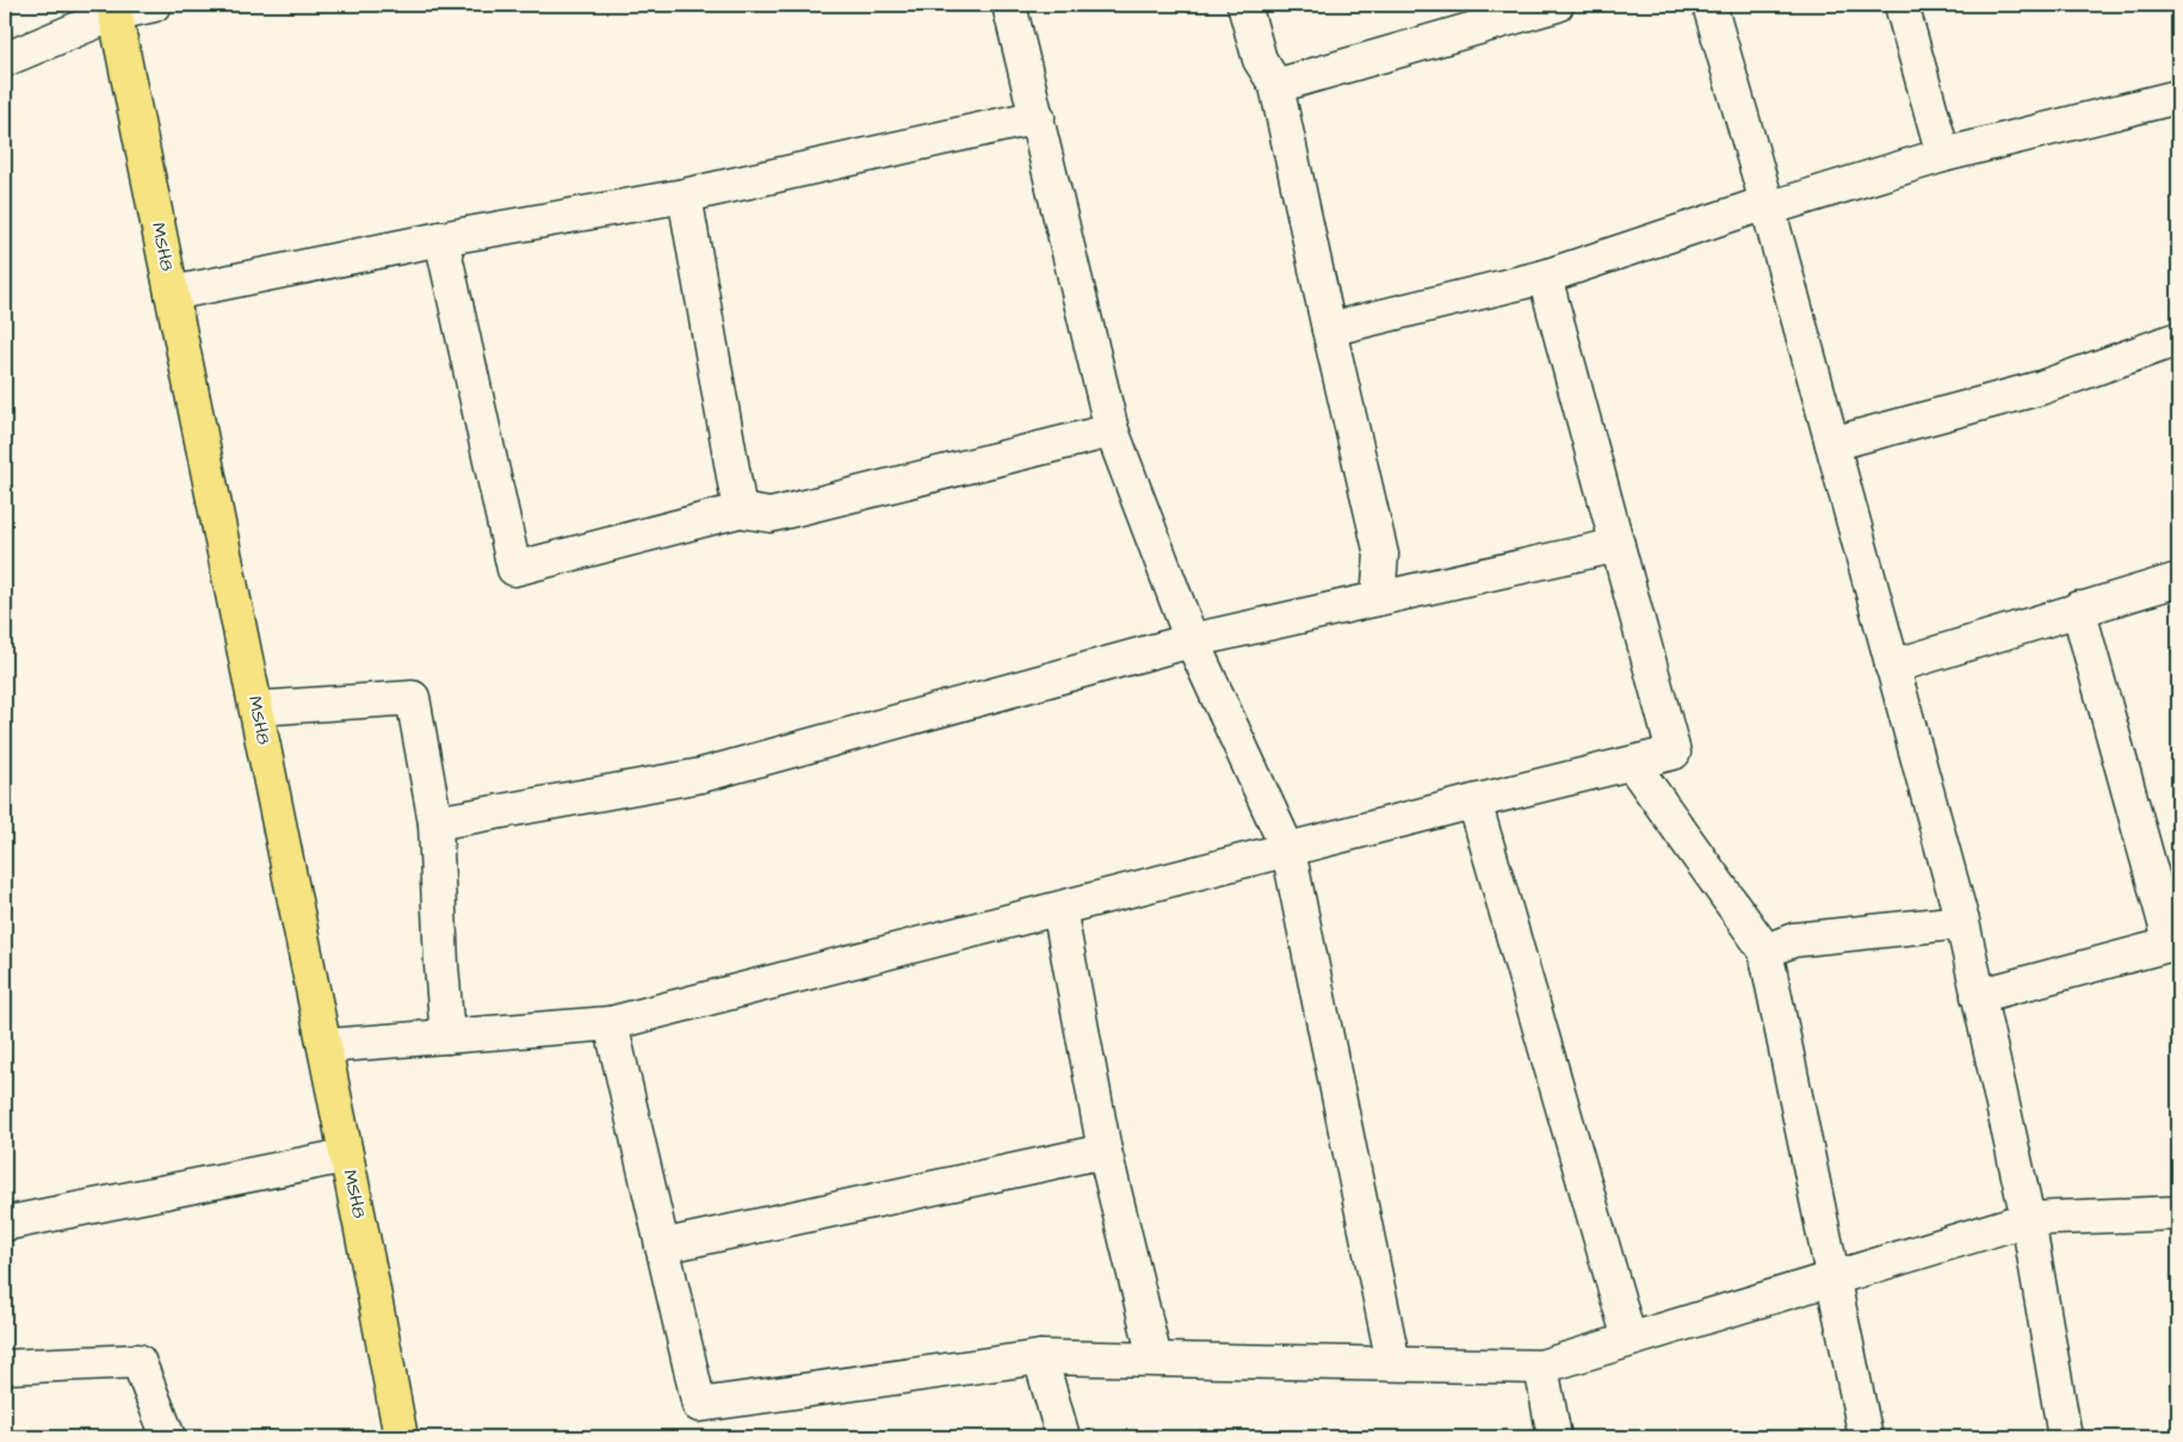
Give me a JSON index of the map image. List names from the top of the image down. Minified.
{"streets":{"main road":["MSH8"]}}
